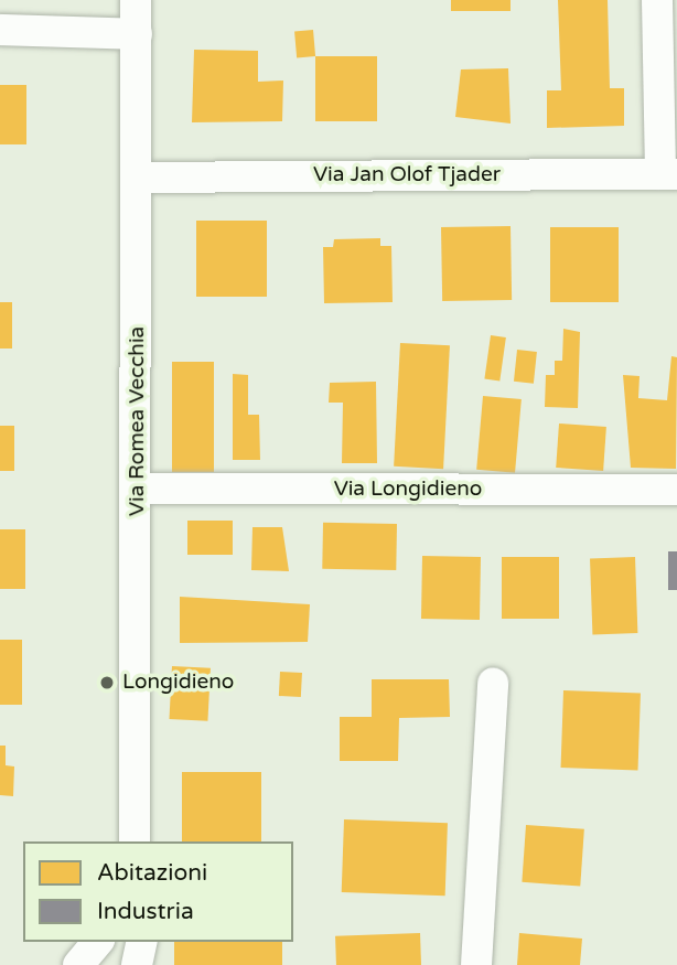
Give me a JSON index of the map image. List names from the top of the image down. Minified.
{"streets":{"street":["Via Jan Olof Tjader","Via Romea Vecchia","Via Longidieno"]},"crossings":[["Via Jan Olof Tjader","Via Romea Vecchia"],["Via Romea Vecchia","Via Longidieno"]],"places":["Longidieno"],"legend":["Abitazioni","Industria"]}
